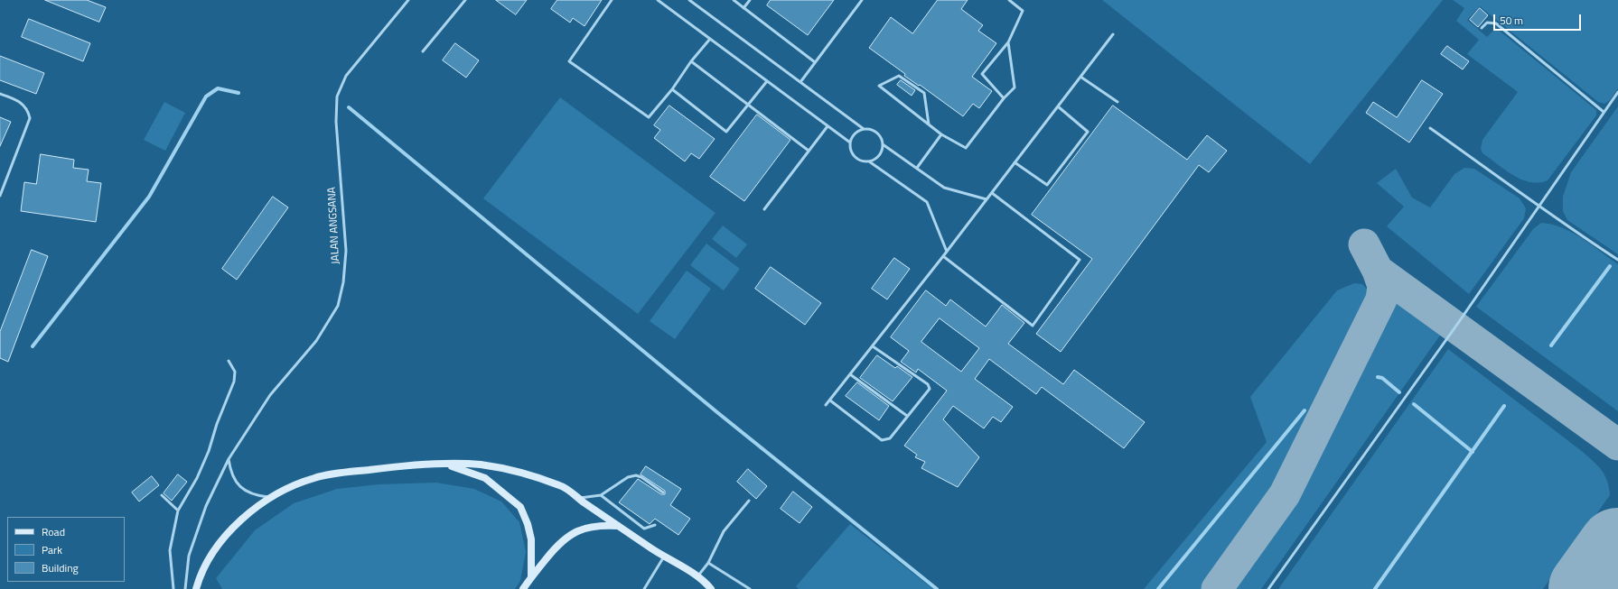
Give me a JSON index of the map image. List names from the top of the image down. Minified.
{"streets":{"lane":["JALAN ANGSANA"]},"legend":["Road","Park","Building"],"scale_bar":"50 m"}
